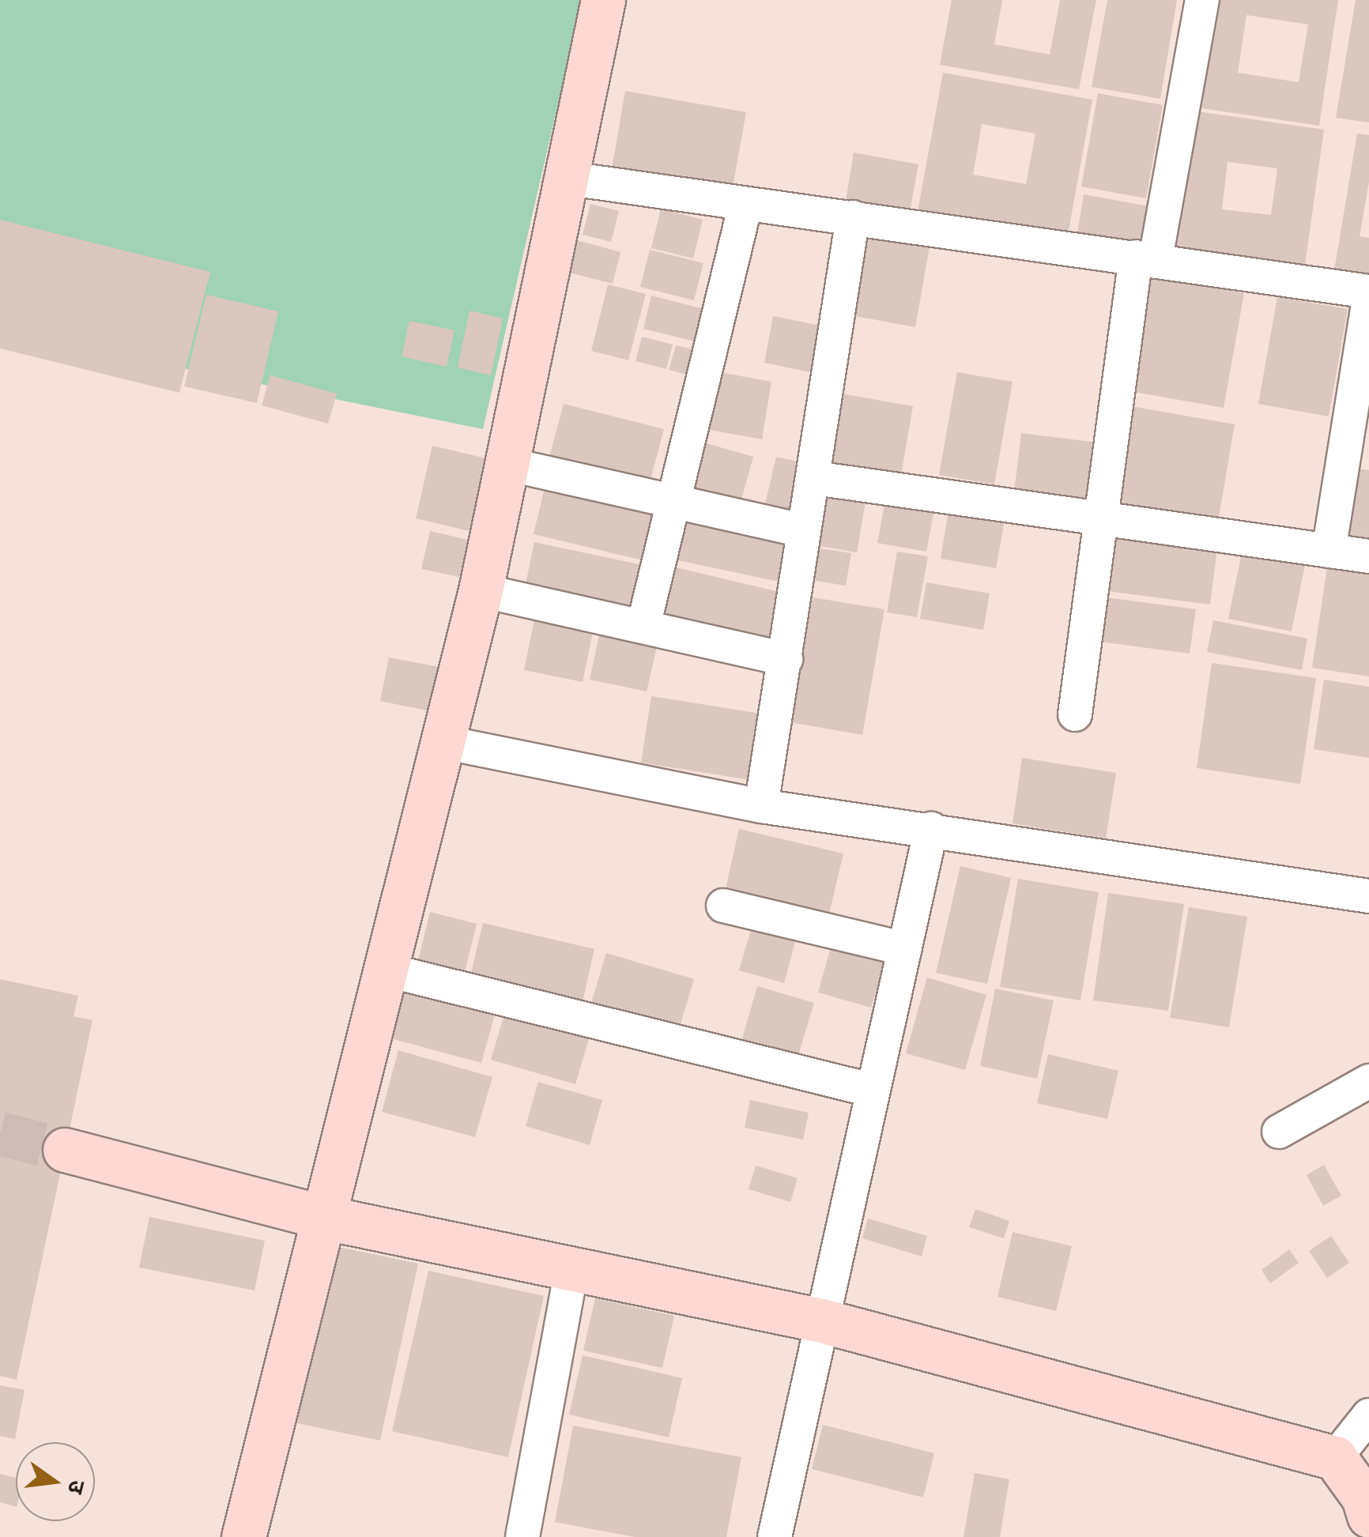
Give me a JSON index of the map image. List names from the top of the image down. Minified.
{"north":"right"}
